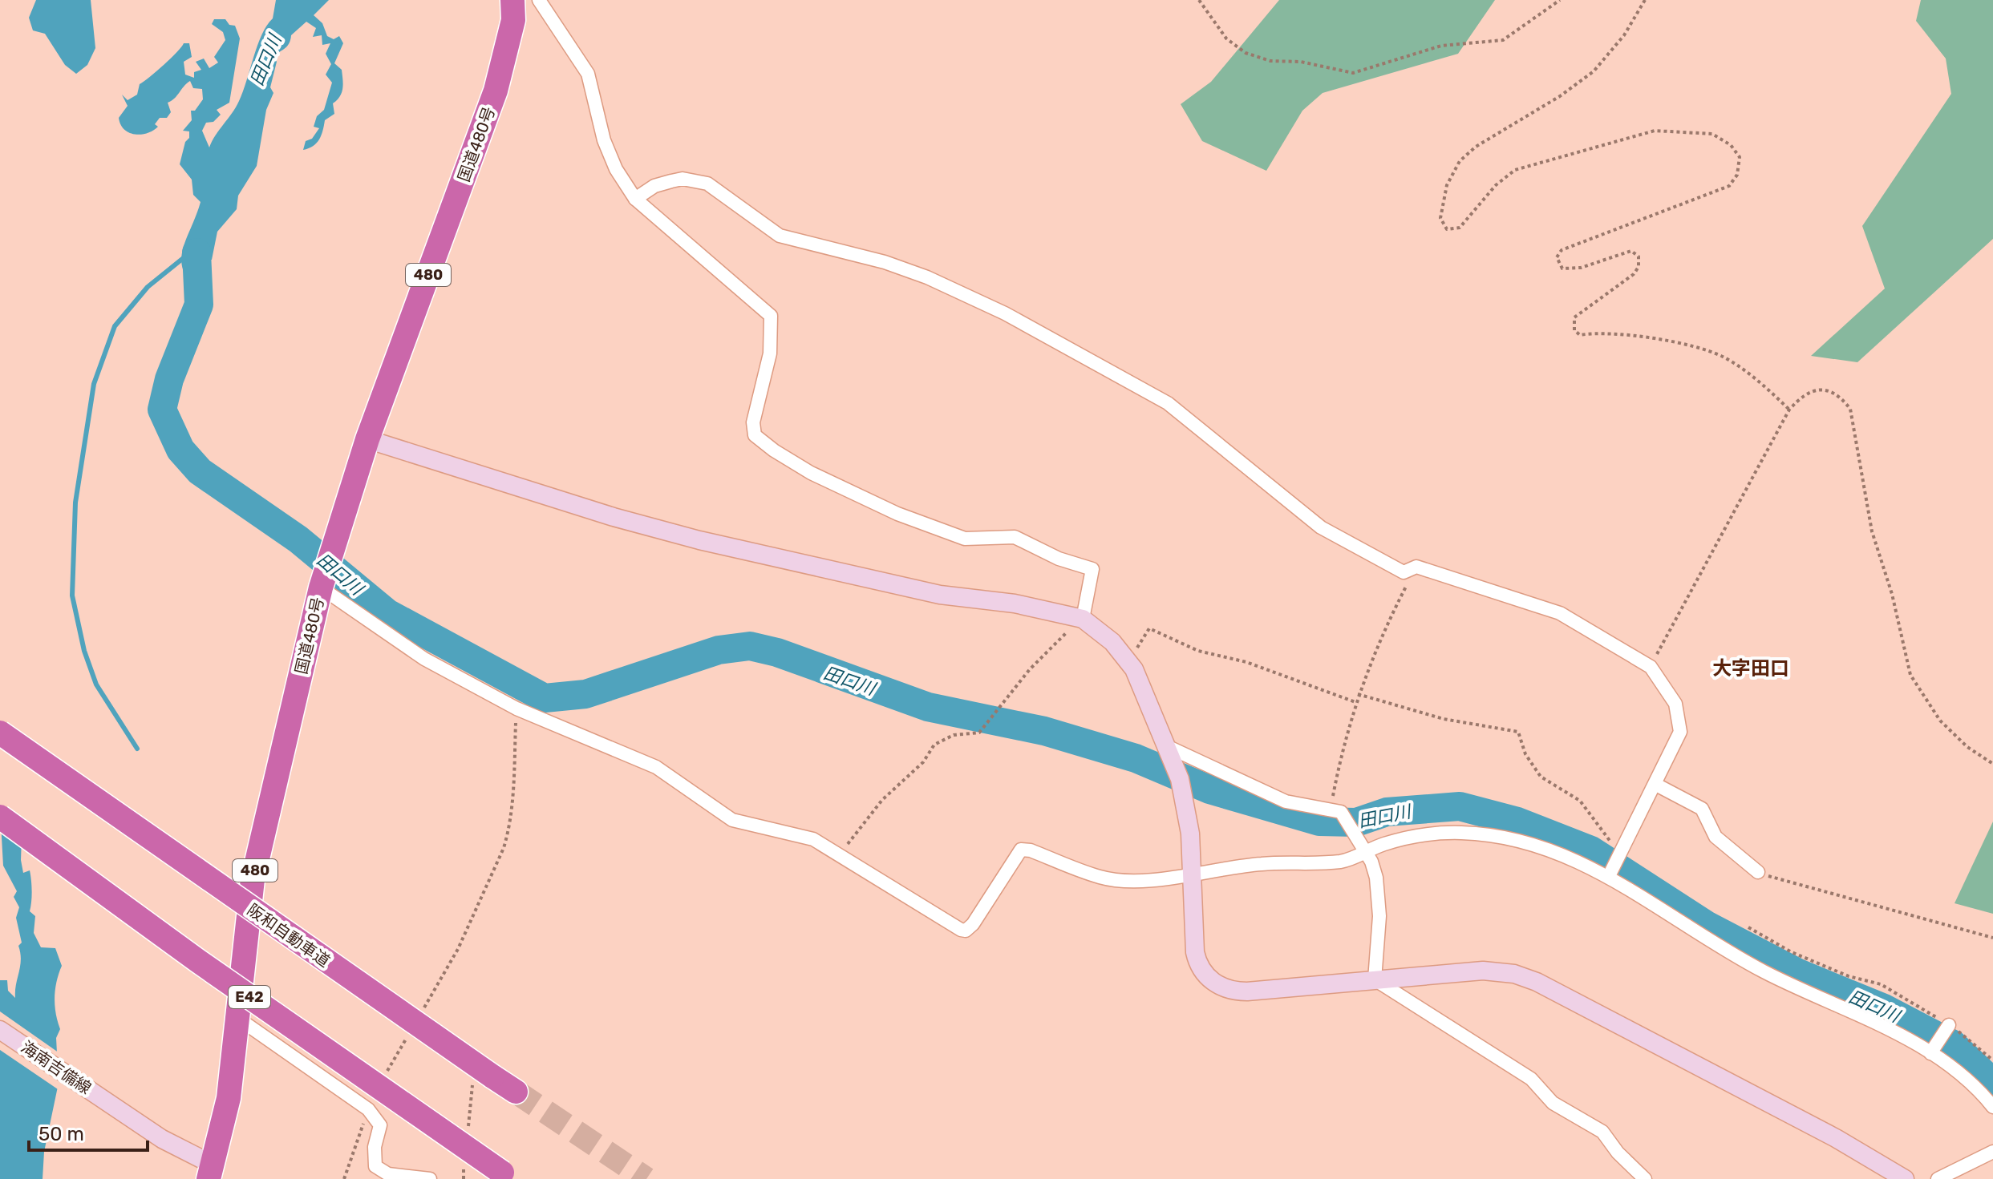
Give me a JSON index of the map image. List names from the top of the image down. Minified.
{"streets":{"highway":["国道480号","480","阪和自動車道","E42"],"street":["海南吉備線"]},"crossings":[["国道480号","海南吉備線"]],"districts":["大字田口"],"water":["田口川"],"scale_bar":"50 m"}
